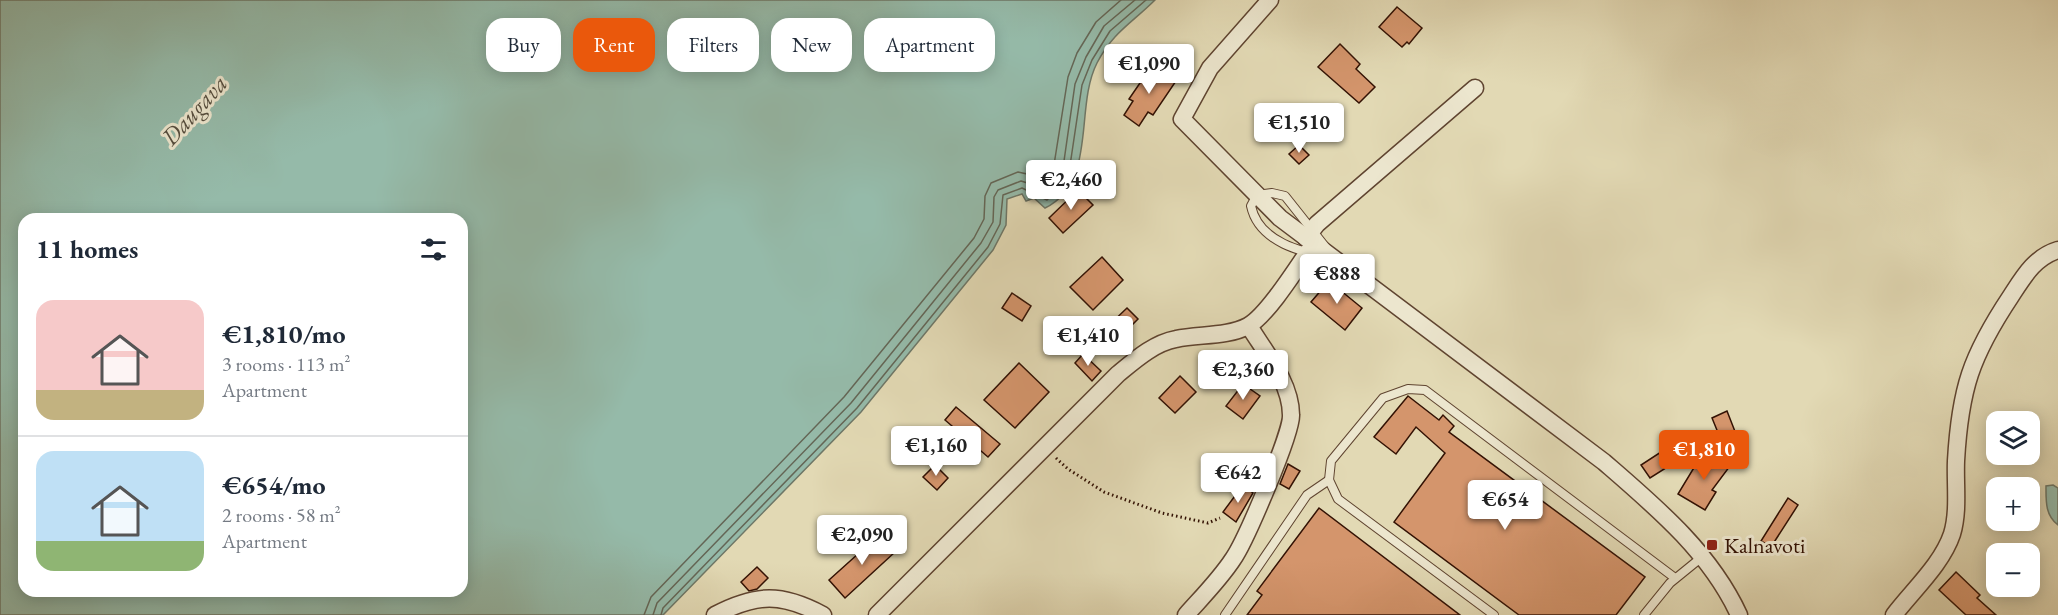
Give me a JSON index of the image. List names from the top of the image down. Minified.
{"water":["Daugava"],"places":{"transit":["Kalnavoti"]},"page":{"chip":["Buy","Rent","Filters","New","Apartment"],"price":["€1,090","€1,510","€2,460","€888","€1,410","€2,360","€1,160","€1,810","€642","€654","€2,090"],"heading":"11 homes","list":[{"name":"€1,810/mo","note":"3 rooms · 113 m² · Apartment"},{"name":"€654/mo","note":"2 rooms · 58 m² · Apartment"}],"map_buttons":["+","−"]}}
